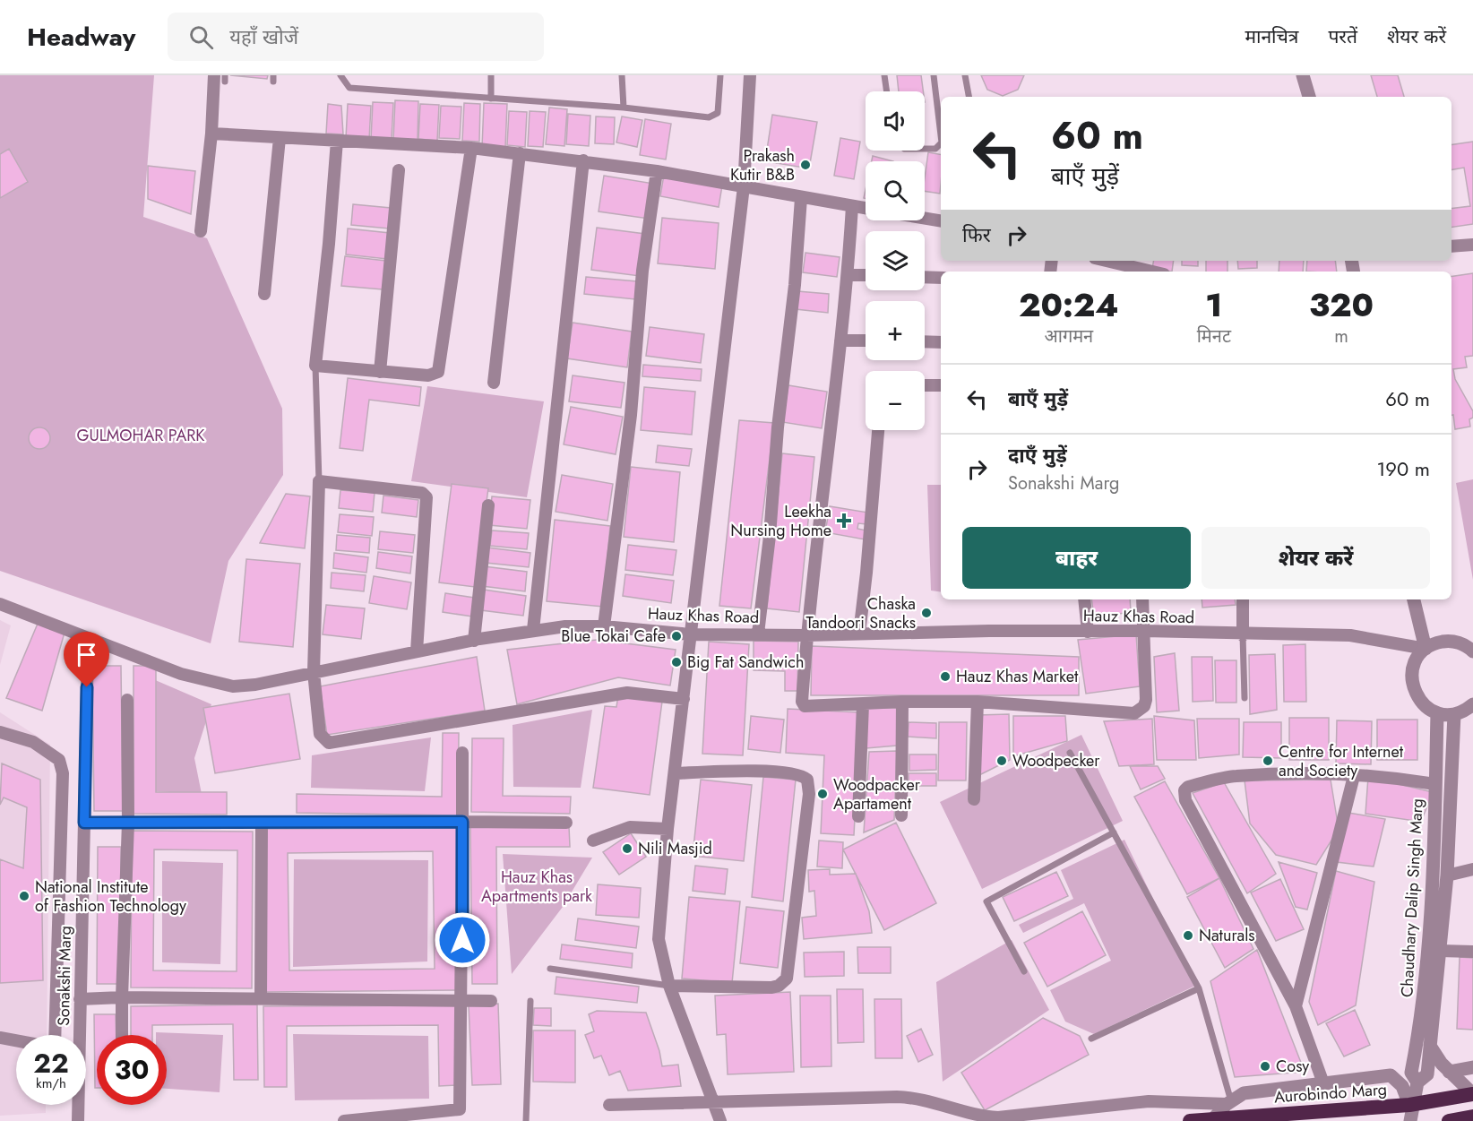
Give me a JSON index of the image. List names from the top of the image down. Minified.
{"streets":{"highway":["Aurobindo Marg"],"street":["Hauz Khas Road","Chaudhary Dalip Singh Marg","Sonakshi Marg"]},"crossings":[["Hauz Khas Road","Sonakshi Marg"]],"parks":["GULMOHAR PARK","Hauz Khas Apartments park"],"places":{"other":["Prakash Kutir B&B","Chaska Tandoori Snacks","Blue Tokai Cafe","Big Fat Sandwich","Hauz Khas Market","Woodpecker","Centre for Internet and Society","Woodpacker Apartament","Nili Masjid","National Institute of Fashion Technology","Naturals","Cosy"],"health":["Leekha Nursing Home"]},"page":{"header":"Headway","search":"यहाँ खोजें","nav":["मानचित्र","परतें","शेयर करें"],"map_buttons":["+","−"],"turn":["60 m","बाएँ मुड़ें"],"then":"फिर","eta":["20:24","आगमन","1","मिनट","320","m"],"list":[{"name":"बाएँ मुड़ें","value":"60 m"},{"name":"दाएँ मुड़ें","note":"Sonakshi Marg","value":"190 m"}],"buttons":["बाहर","शेयर करें"],"speed":"22 km/h","limit":"30"}}
